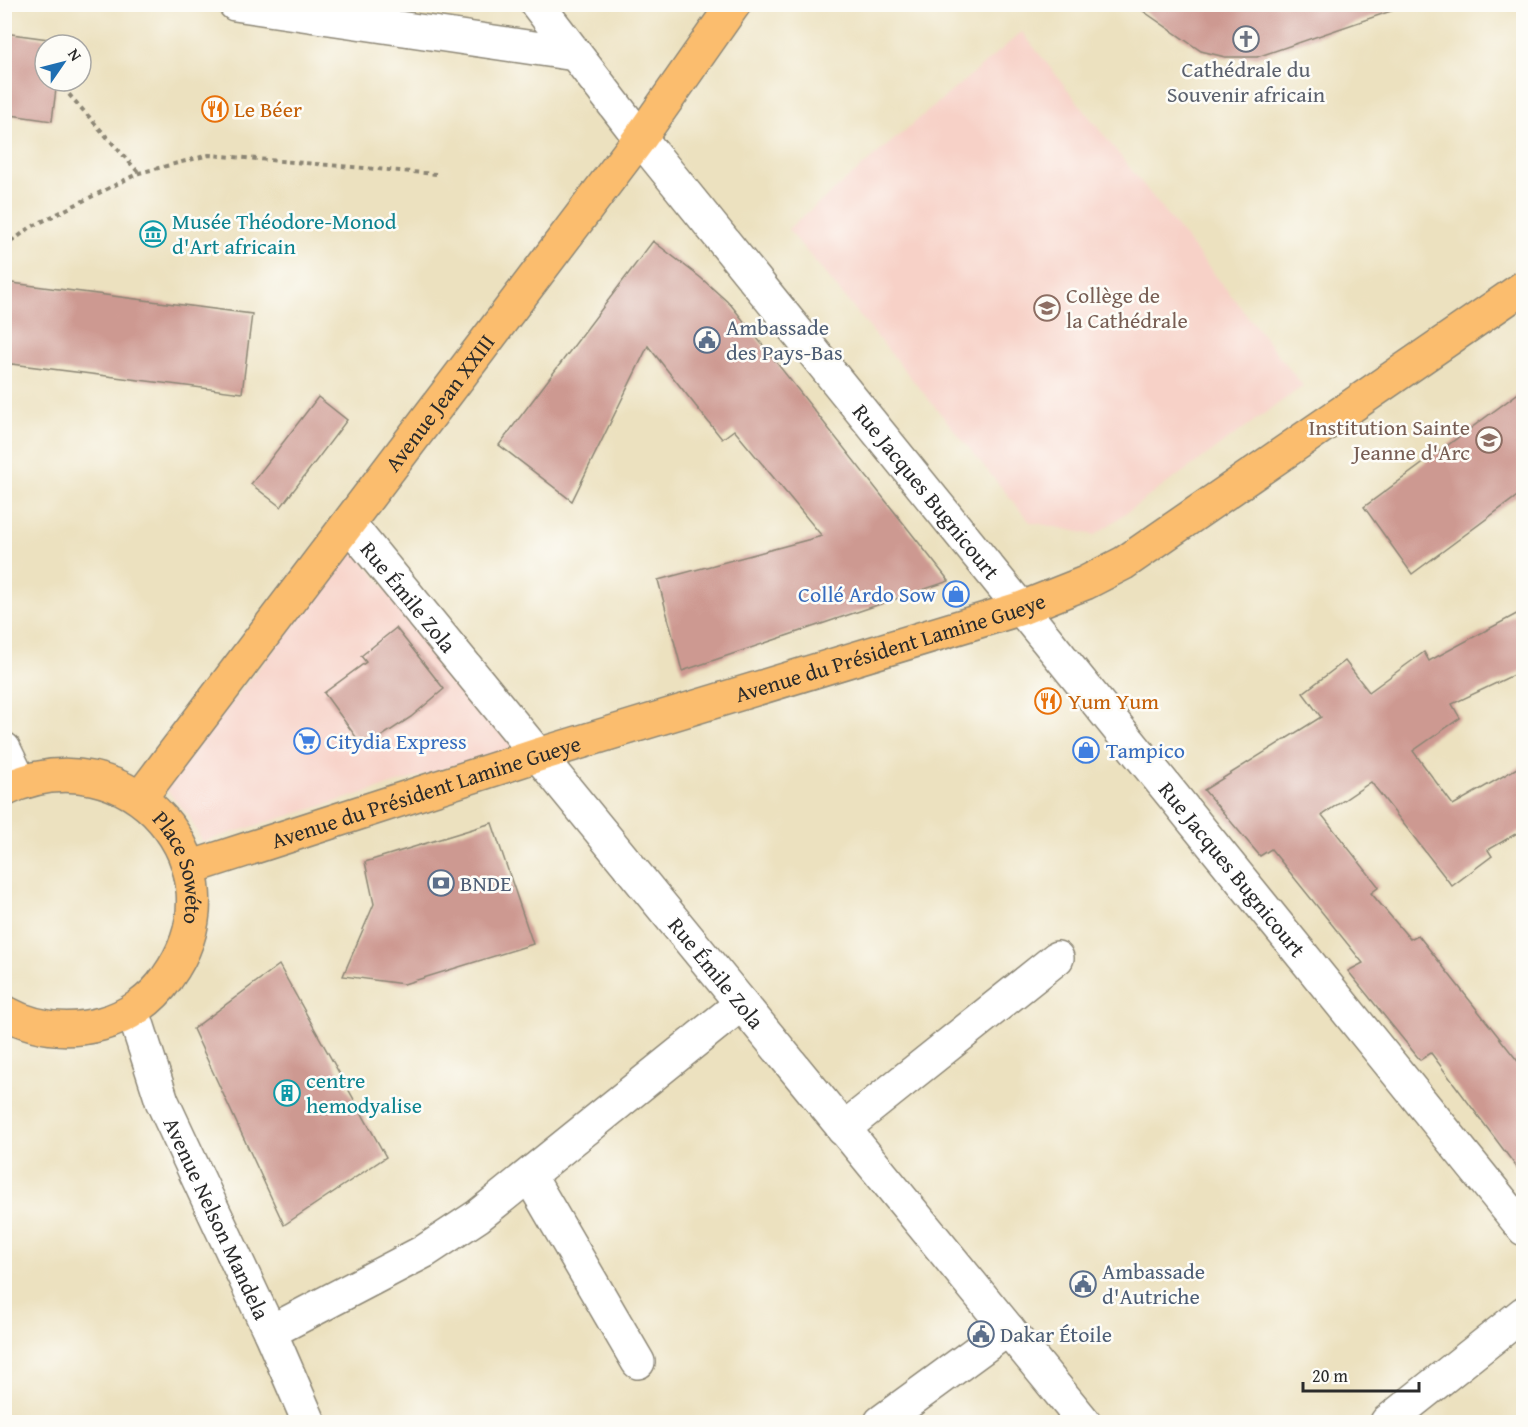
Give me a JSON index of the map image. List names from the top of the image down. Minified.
{"streets":{"main road":["Avenue Jean XXIII","Avenue du Président Lamine Gueye","Place Sowéto"],"street":["Rue Jacques Bugnicourt","Rue Émile Zola","Avenue Nelson Mandela"]},"crossings":[["Avenue Jean XXIII","Rue Jacques Bugnicourt"],["Avenue Jean XXIII","Rue Émile Zola"],["Avenue Jean XXIII","Place Sowéto"],["Rue Jacques Bugnicourt","Avenue du Président Lamine Gueye"],["Rue Émile Zola","Avenue du Président Lamine Gueye"],["Avenue du Président Lamine Gueye","Place Sowéto"],["Place Sowéto","Avenue Nelson Mandela"]],"places":{"church":["Cathédrale du Souvenir africain"],"restaurant":["Le Béer","Yum Yum"],"museum":["Musée Théodore-Monod d'Art africain"],"school or university":["Collège de la Cathédrale","Institution Sainte Jeanne d'Arc"],"public building":["Ambassade des Pays-Bas","Ambassade d'Autriche","Dakar Étoile"],"shop":["Collé Ardo Sow","Tampico"],"supermarket":["Citydia Express"],"bank":["BNDE"],"building":["centre hemodyalise"]},"scale_bar":"20 m","north":"top right"}
